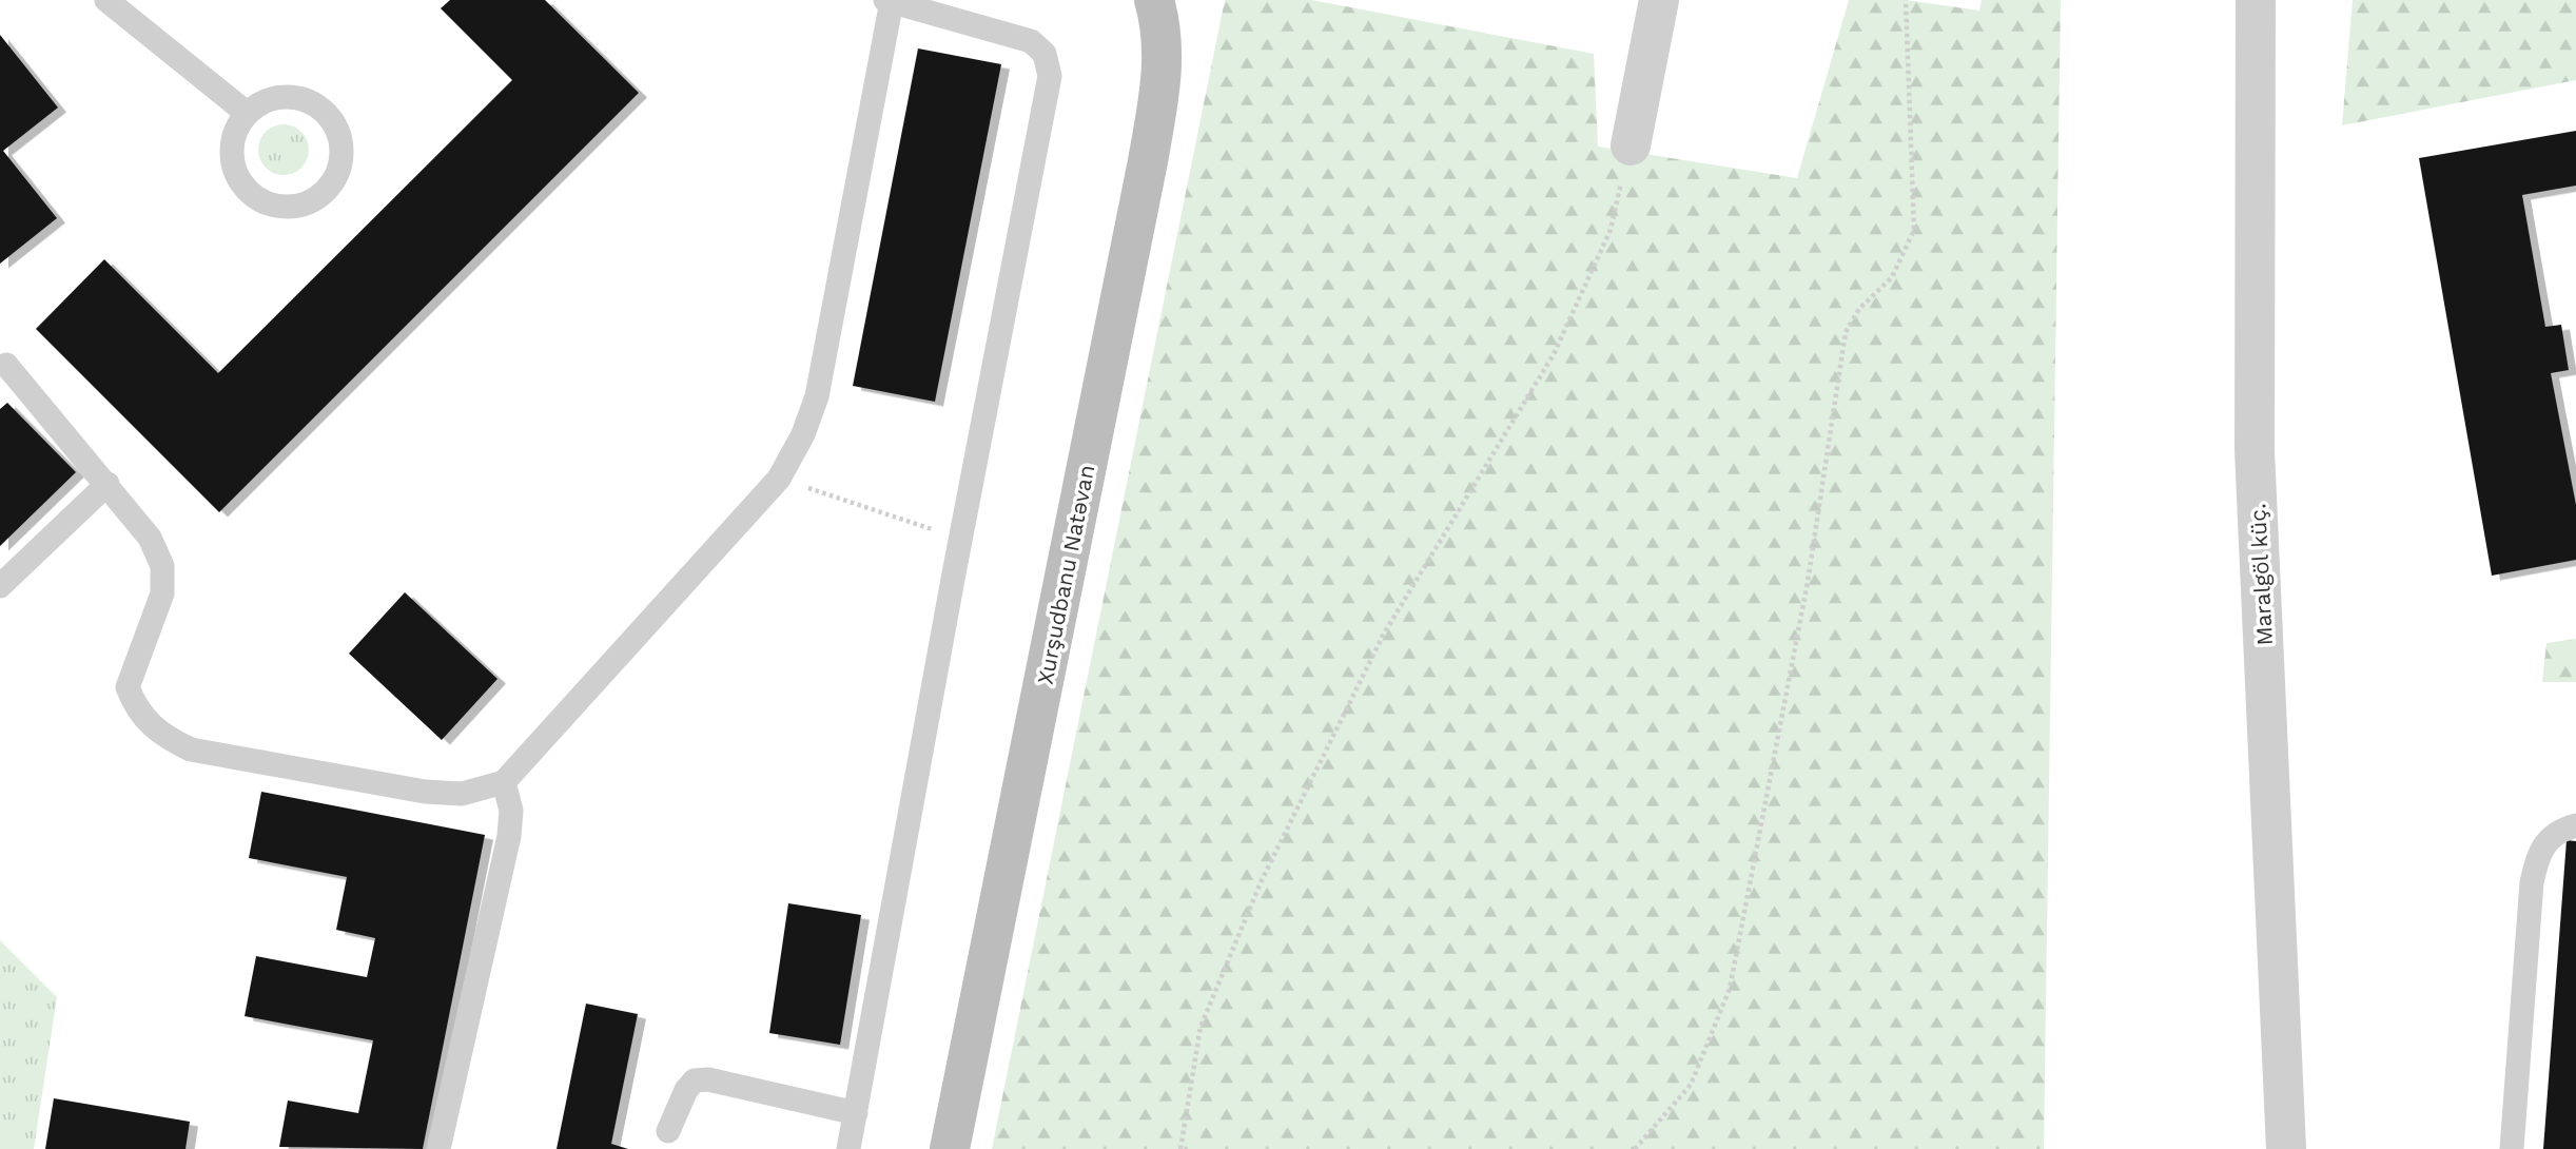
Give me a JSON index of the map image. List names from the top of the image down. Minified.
{"streets":{"main road":["Xurşudbanu Natəvan"],"street":["Maralgöl küç."]}}
